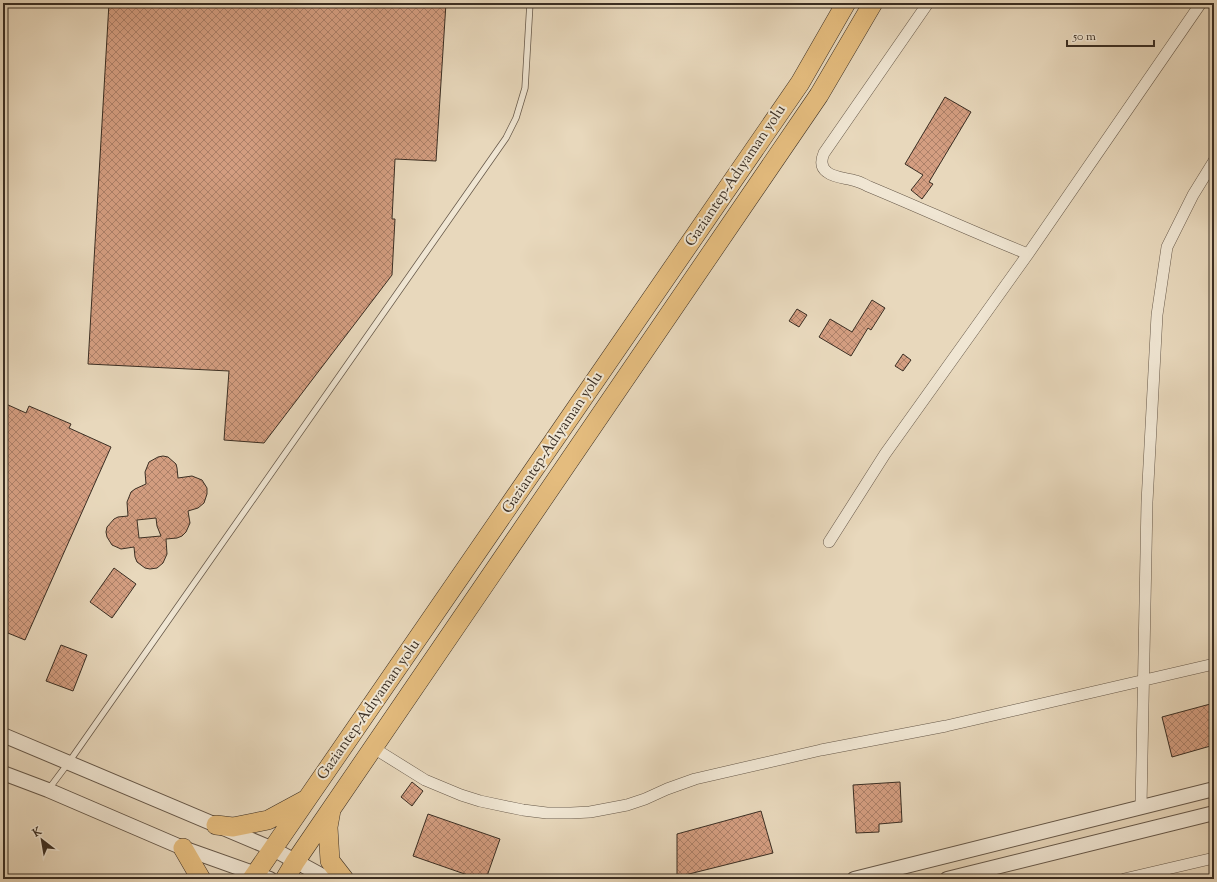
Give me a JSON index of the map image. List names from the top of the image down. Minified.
{"streets":{"highway":["Gaziantep-Adıyaman yolu"]},"scale_bar":"50 m","north":"top left"}
